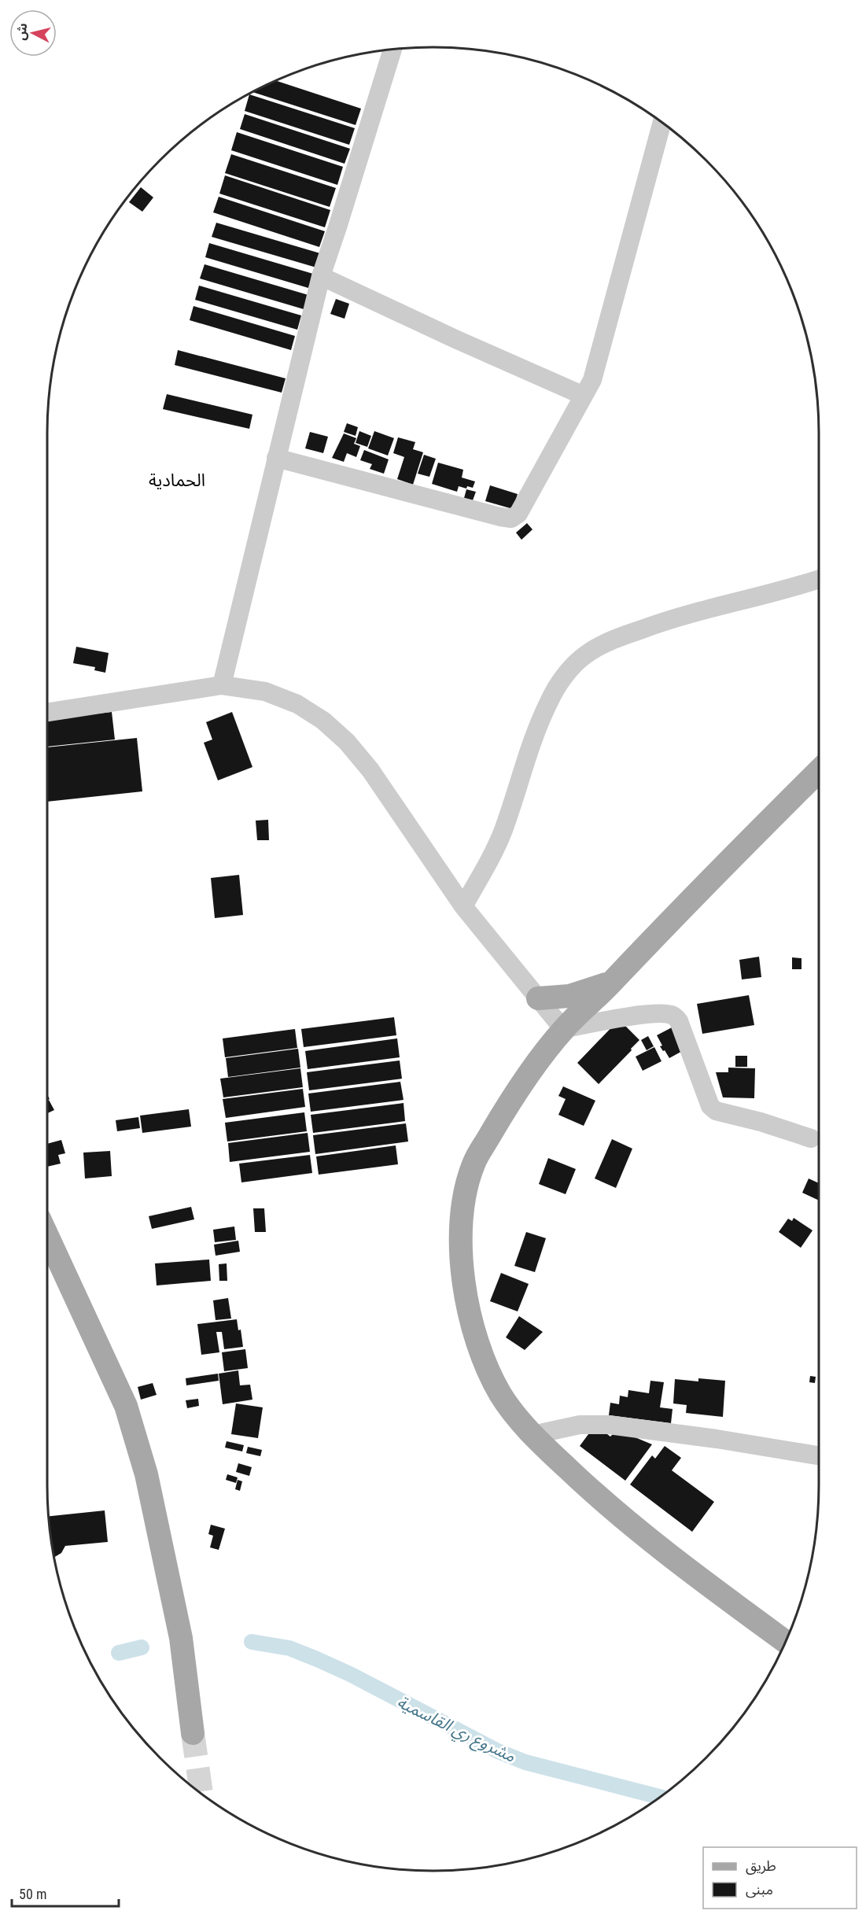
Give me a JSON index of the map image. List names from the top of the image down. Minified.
{"districts":["الحمادية"],"water":["مشروع ري القاسمية"],"legend":["طريق","مبنى"],"scale_bar":"50 m","north":"left"}
